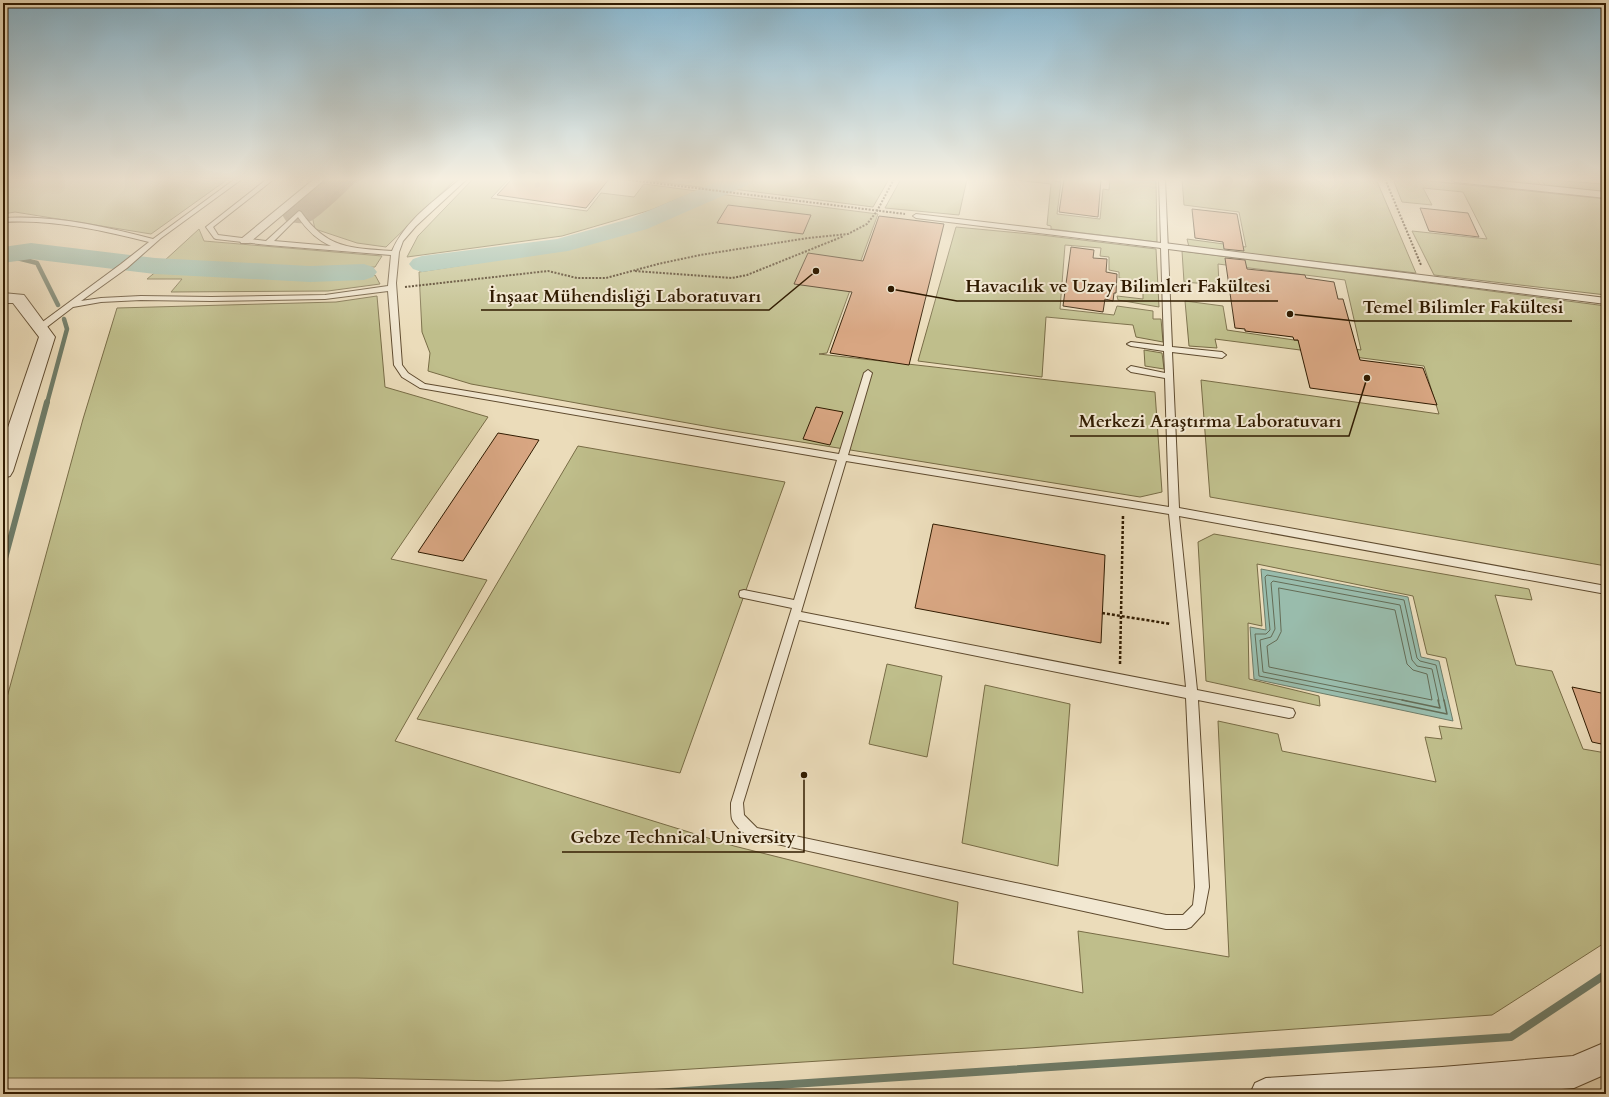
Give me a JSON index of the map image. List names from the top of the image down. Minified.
{"places":["İnşaat Mühendisliği Laboratuvarı","Havacılık ve Uzay Bilimleri Fakültesi","Temel Bilimler Fakültesi","Merkezi Araştırma Laboratuvarı","Gebze Technical University"]}
